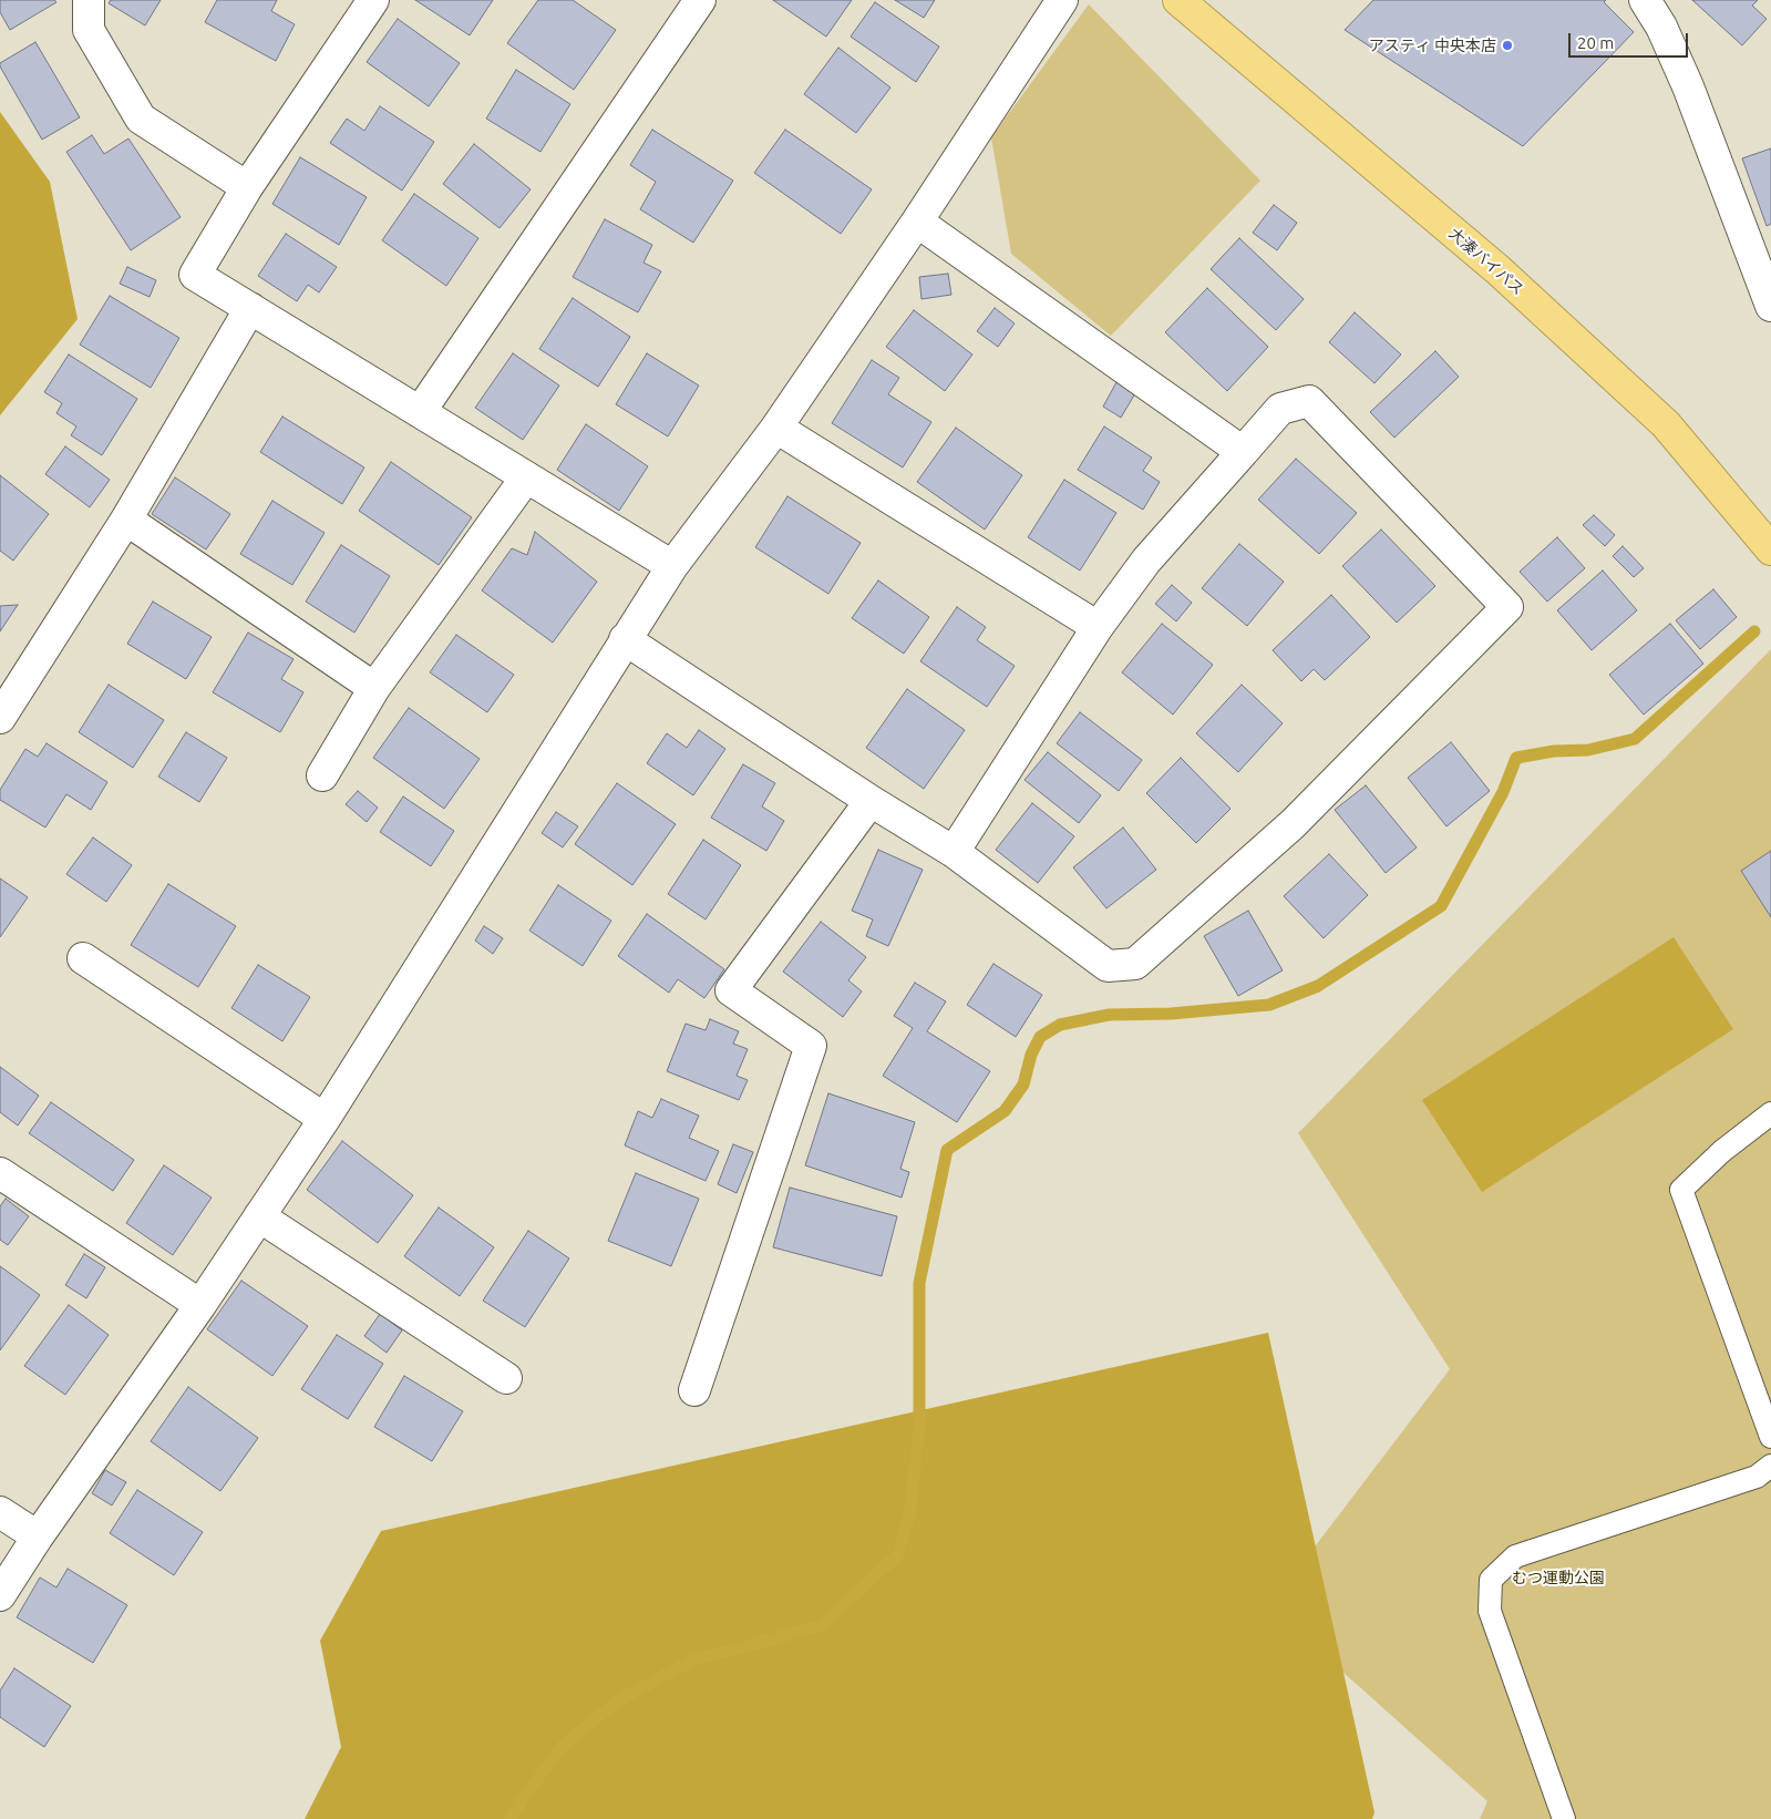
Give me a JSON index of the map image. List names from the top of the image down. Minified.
{"streets":{"highway":["大湊バイパス"]},"parks":["むつ運動公園"],"places":["アスティ 中央本店"],"scale_bar":"20 m"}
